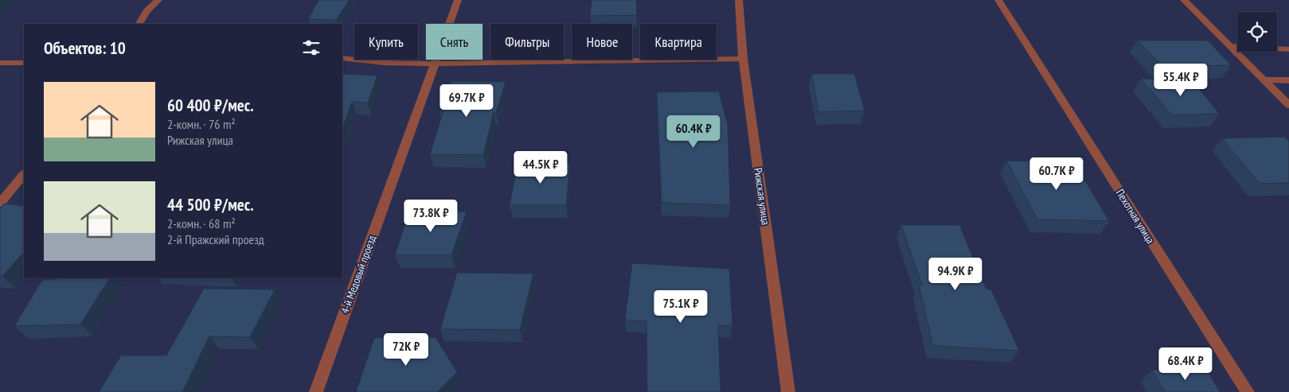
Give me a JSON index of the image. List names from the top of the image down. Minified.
{"streets":{"street":["Рижская улица","Пехотная улица","4-й Медовый проезд"]},"page":{"chip":["Купить","Снять","Фильтры","Новое","Квартира"],"heading":"Объектов: 10","price":["55.4K ₽","69.7K ₽","60.4K ₽","44.5K ₽","60.7K ₽","73.8K ₽","94.9K ₽","75.1K ₽","72K ₽","68.4K ₽"],"list":[{"name":"60 400 ₽/мес.","note":"2-комн. · 76 m² · Рижская улица"},{"name":"44 500 ₽/мес.","note":"2-комн. · 68 m² · 2-й Пражский проезд"}]}}
